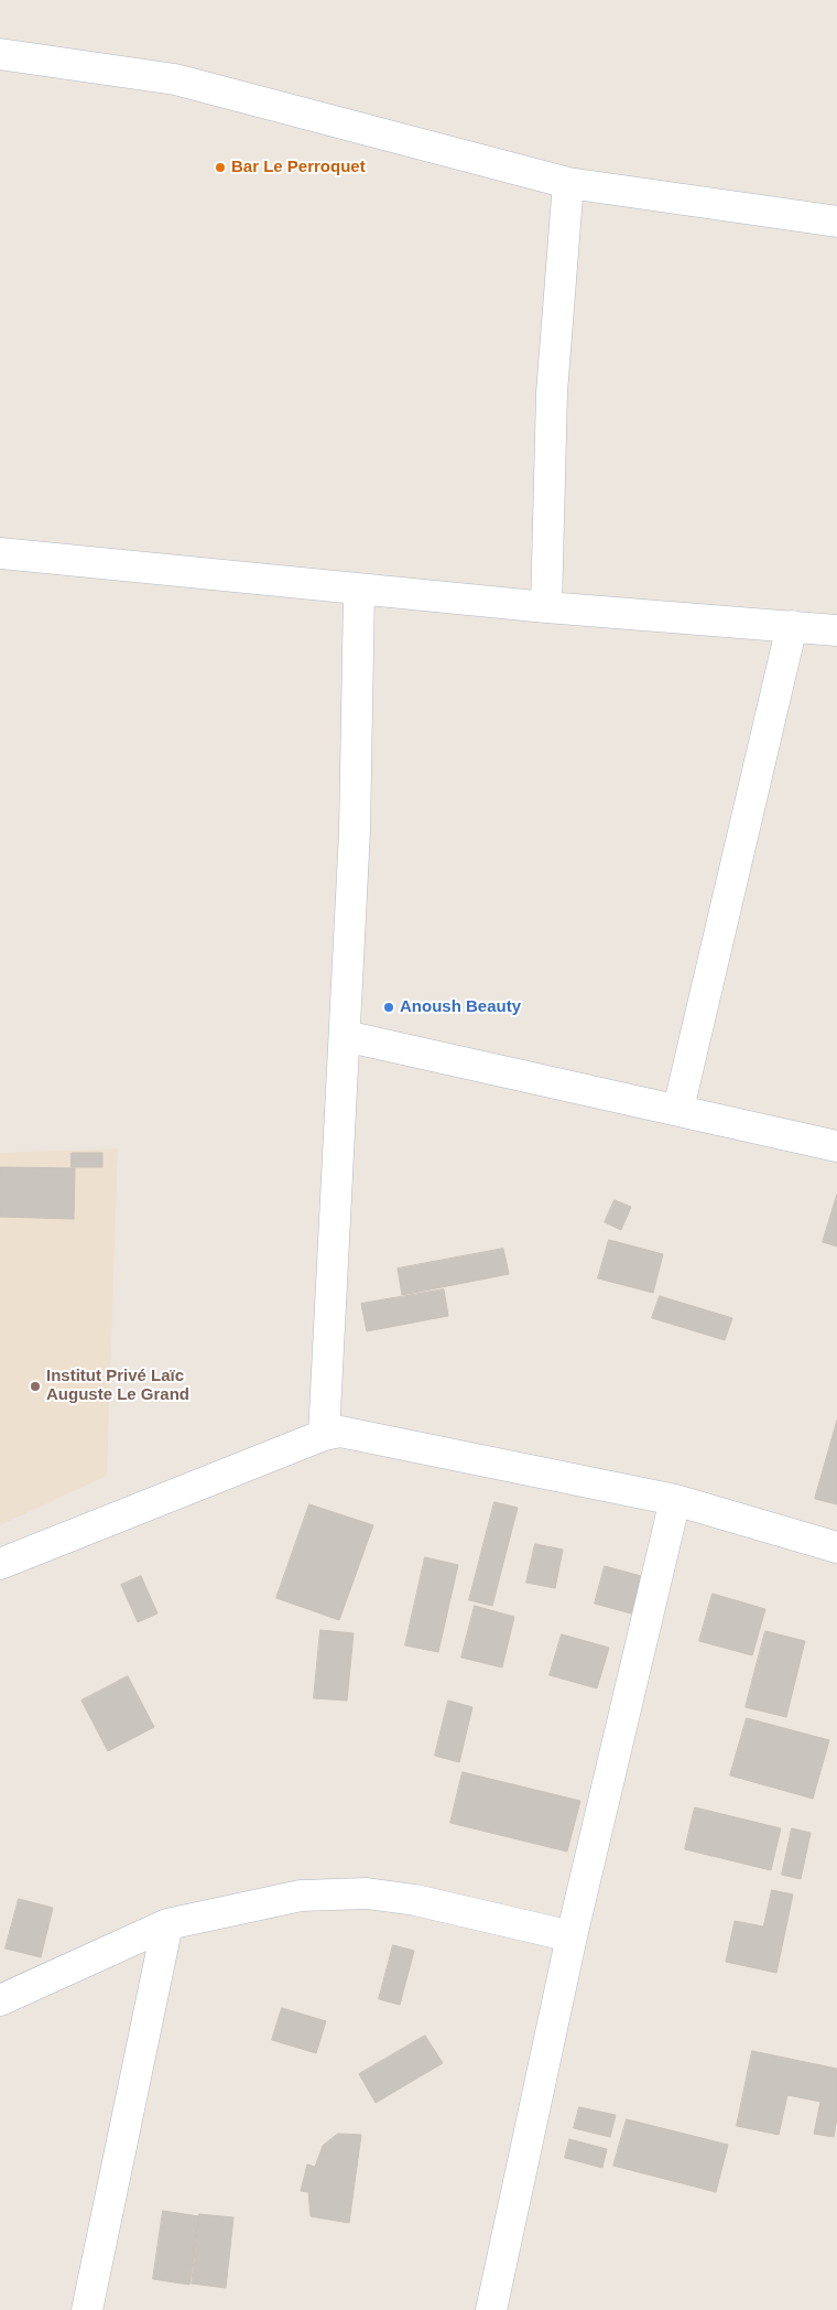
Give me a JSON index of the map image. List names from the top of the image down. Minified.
{"places":["Bar Le Perroquet","Anoush Beauty","Institut Privé Laïc Auguste Le Grand"]}
